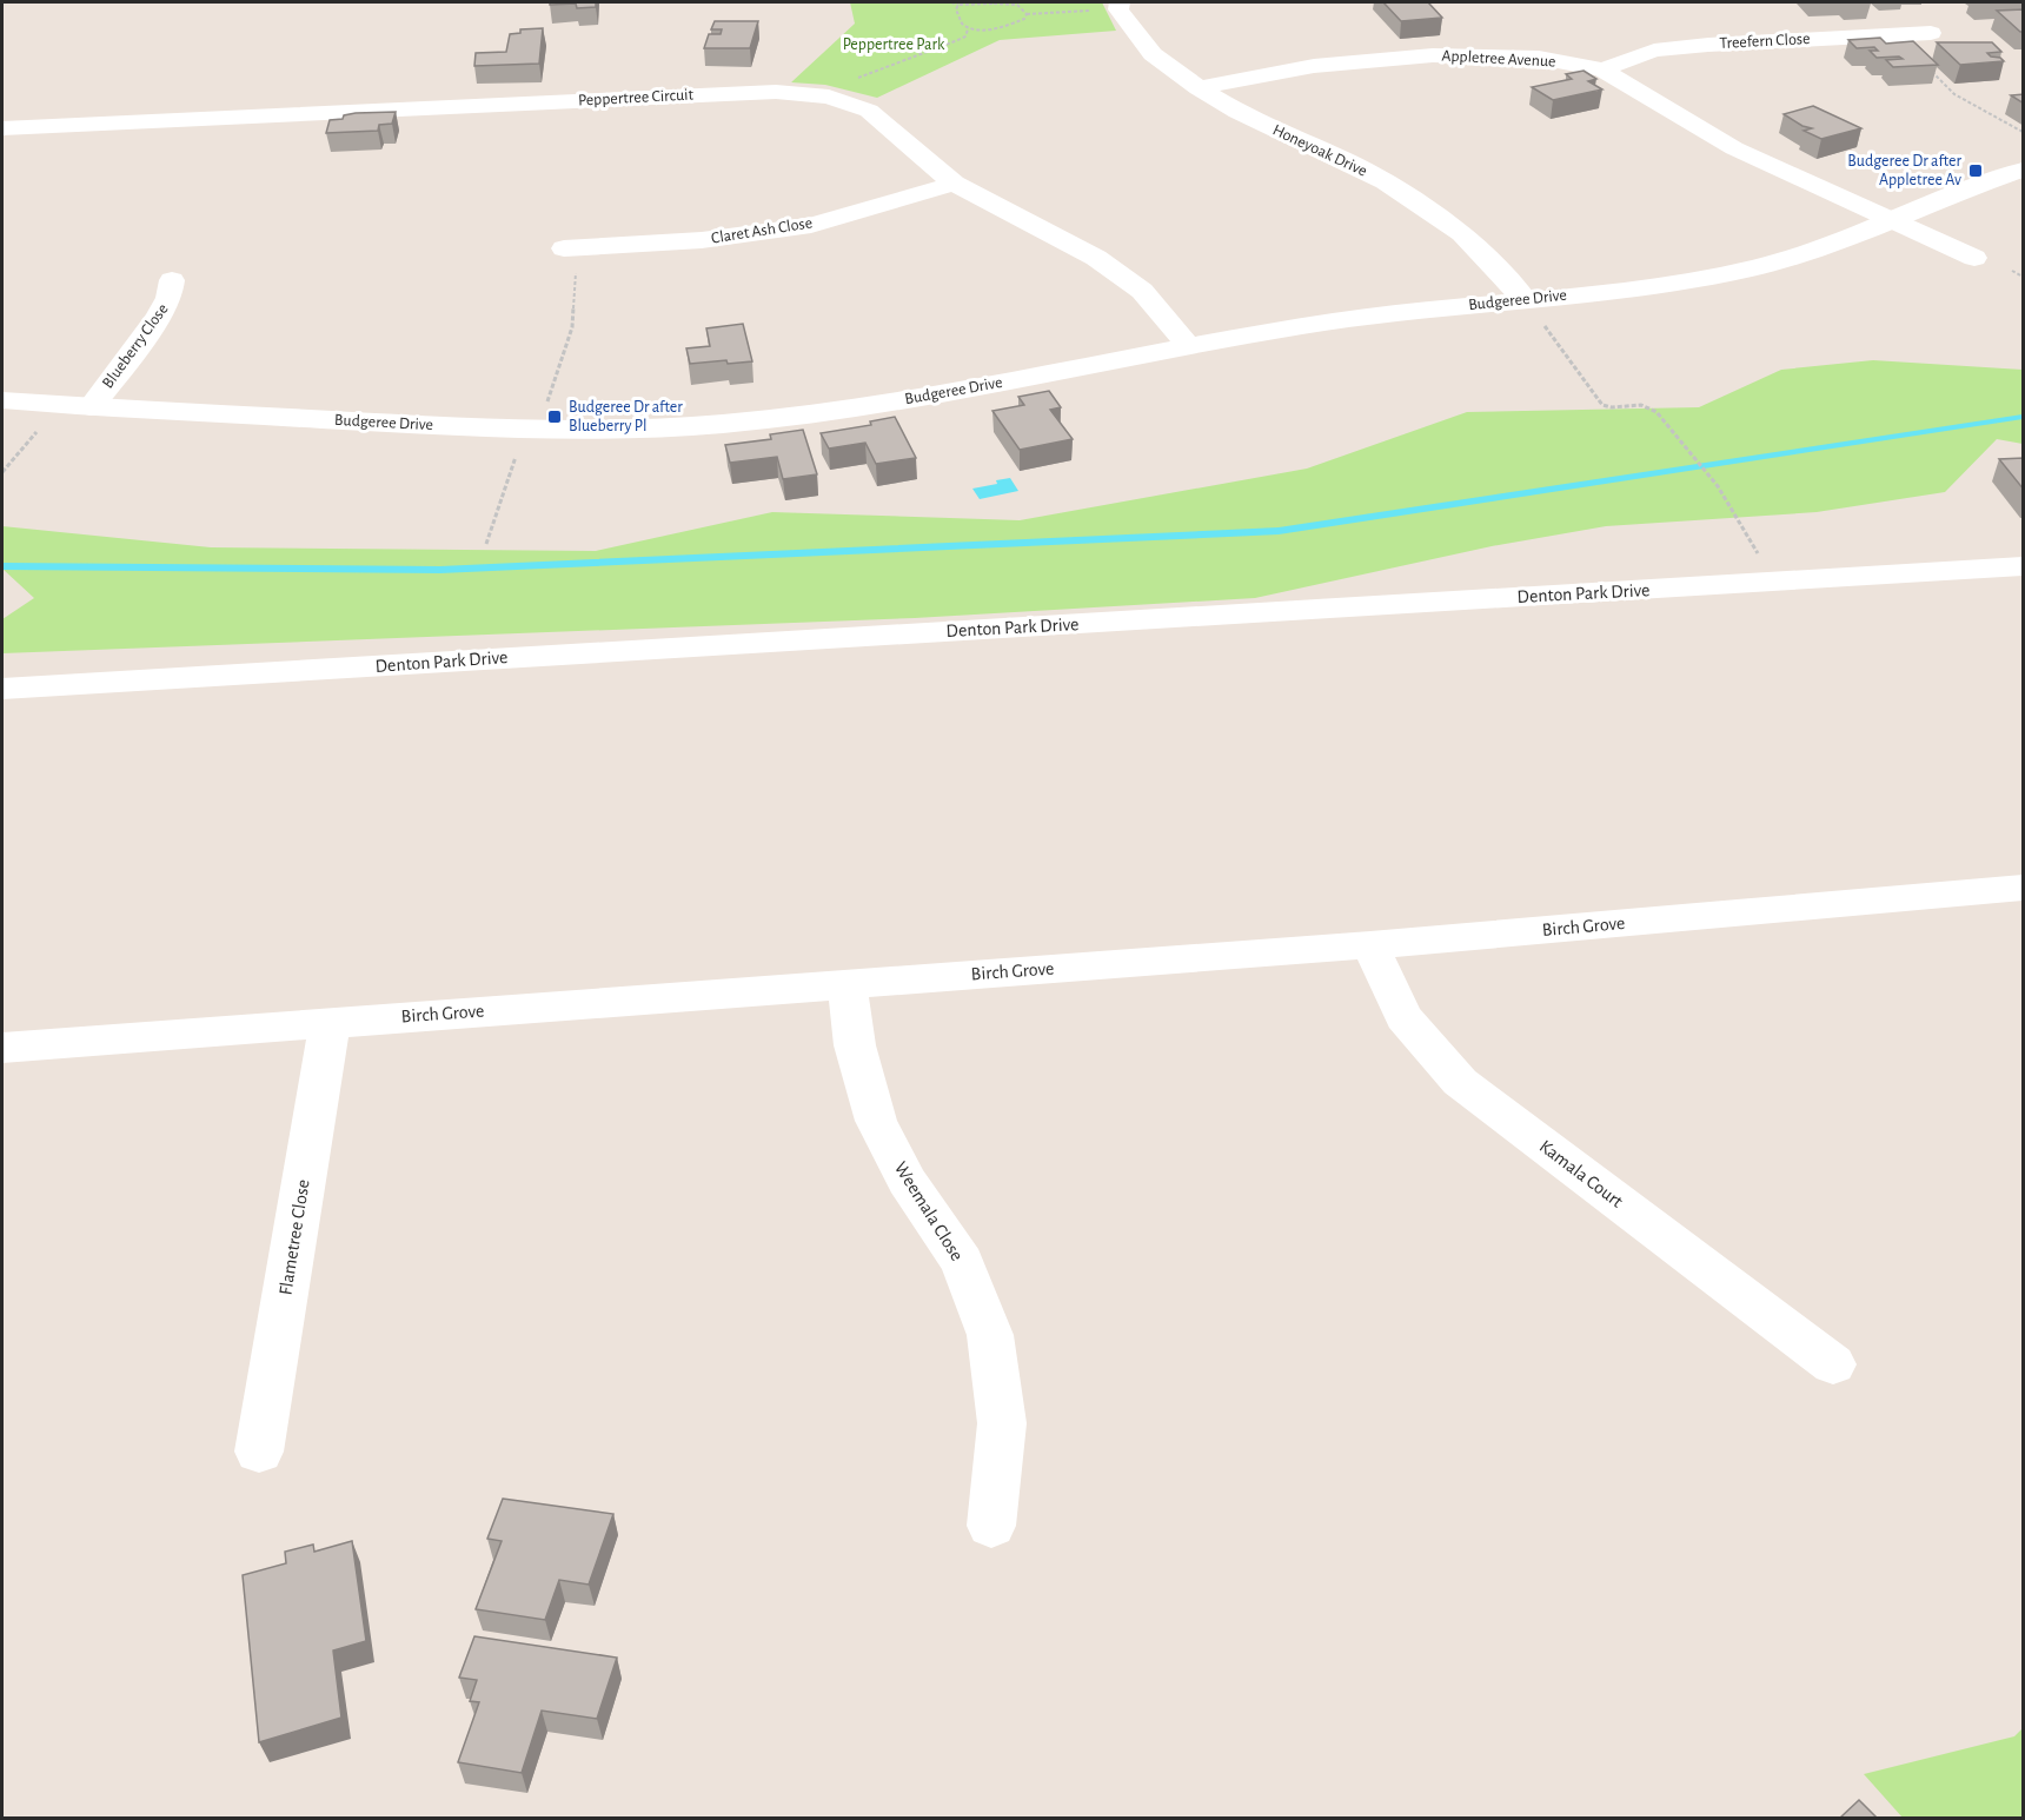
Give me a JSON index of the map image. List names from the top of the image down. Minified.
{"streets":{"street":["Treefern Close","Appletree Avenue","Peppertree Circuit","Honeyoak Drive","Claret Ash Close","Budgeree Drive","Blueberry Close","Denton Park Drive","Birch Grove","Kamala Court","Weemala Close","Flametree Close"]},"crossings":[["Treefern Close","Appletree Avenue"],["Appletree Avenue","Honeyoak Drive"],["Appletree Avenue","Budgeree Drive"],["Peppertree Circuit","Claret Ash Close"],["Peppertree Circuit","Budgeree Drive"],["Honeyoak Drive","Budgeree Drive"],["Budgeree Drive","Blueberry Close"],["Birch Grove","Kamala Court"],["Birch Grove","Weemala Close"],["Birch Grove","Flametree Close"]],"parks":["Peppertree Park"],"places":{"transit":["Budgeree Dr after Appletree Av","Budgeree Dr after Blueberry Pl"]}}
